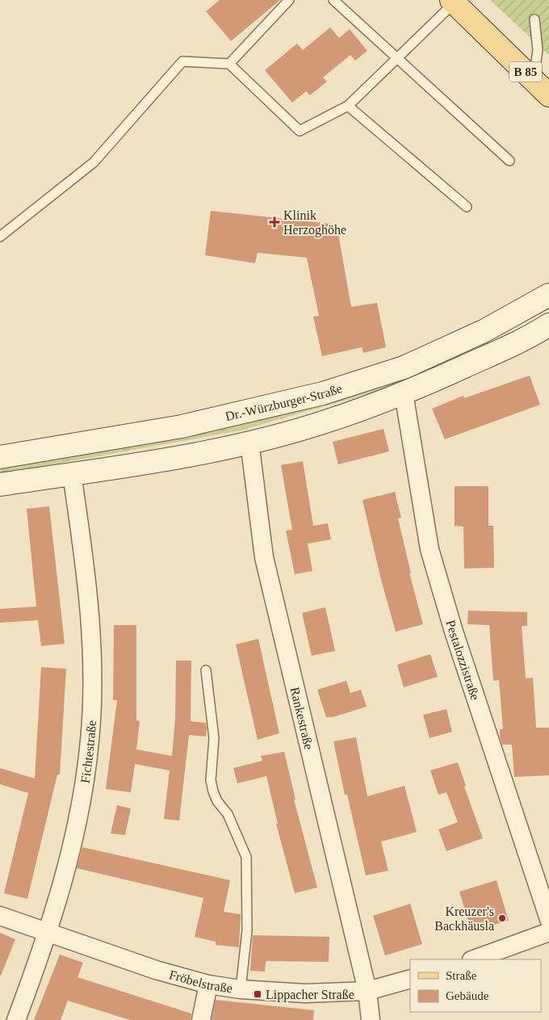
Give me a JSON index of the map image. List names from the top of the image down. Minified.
{"streets":{"main road":["B 85","Dr.-Würzburger-Straße"],"street":["Pestalozzistraße","Rankestraße","Fichtestraße","Fröbelstraße"]},"crossings":[["Dr.-Würzburger-Straße","Pestalozzistraße"],["Dr.-Würzburger-Straße","Rankestraße"],["Dr.-Würzburger-Straße","Fichtestraße"],["Rankestraße","Fröbelstraße"],["Fichtestraße","Fröbelstraße"]],"places":{"health":["Klinik Herzoghöhe"],"other":["Kreuzer's Backhäusla"],"transit":["Lippacher Straße"]},"legend":["Straße","Gebäude"]}
